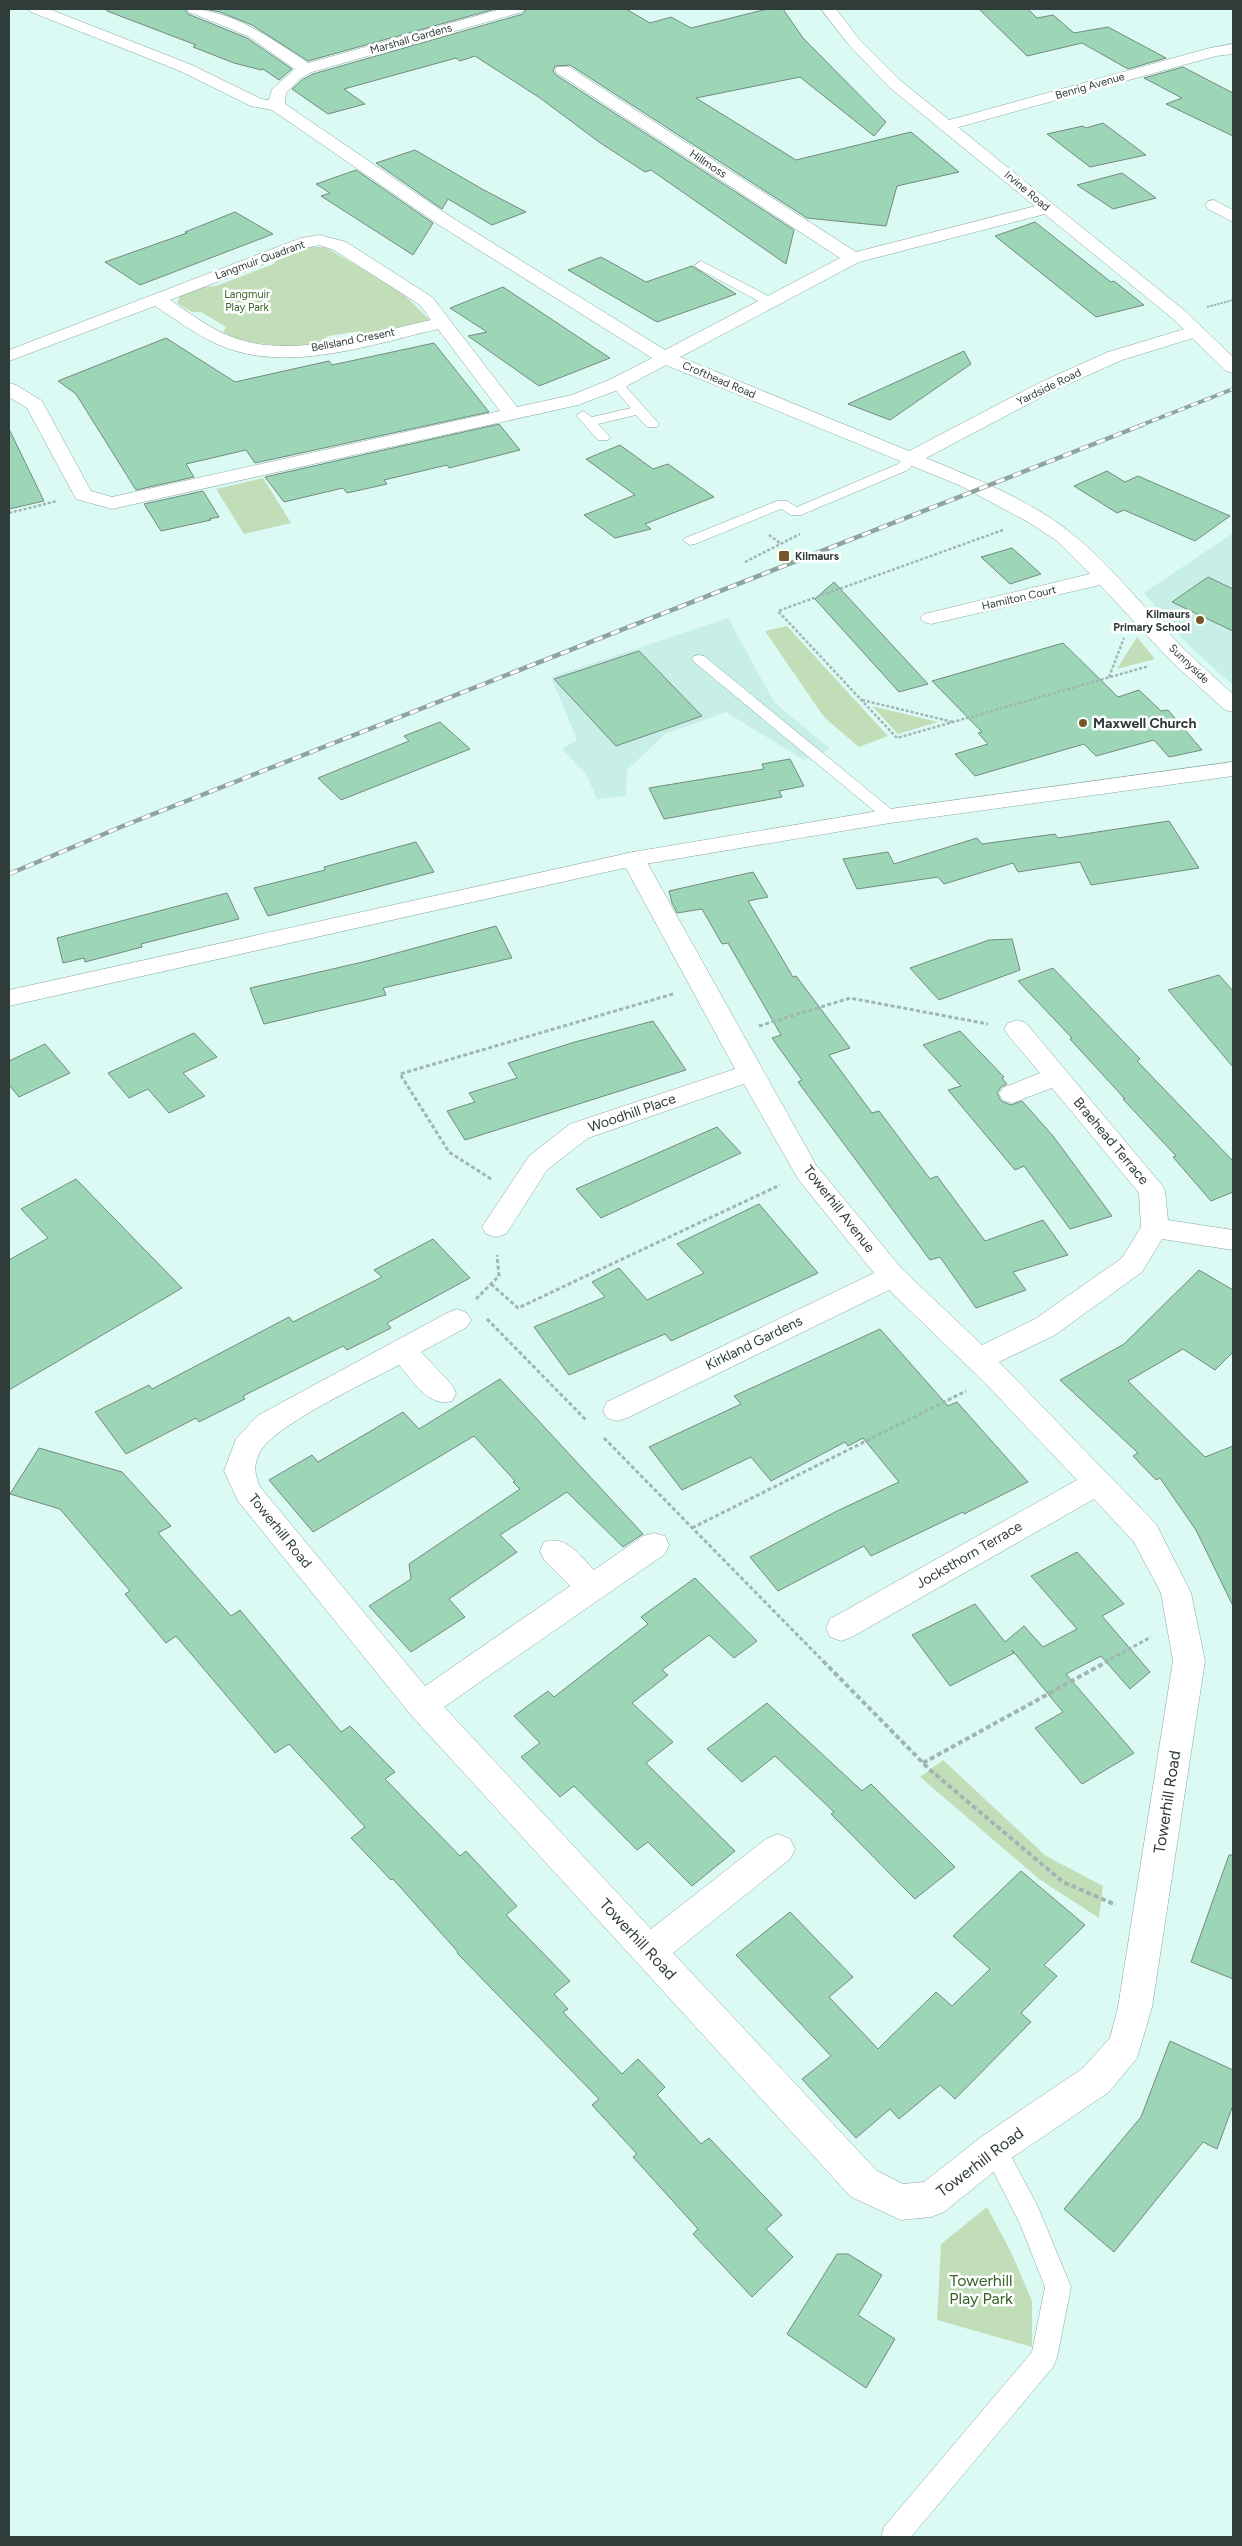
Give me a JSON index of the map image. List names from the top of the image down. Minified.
{"streets":{"street":["Marshall Gardens","Benrig Avenue","Hillmoss","Irvine Road","Langmuir Quadrant","Bellsland Cresent","Crofthead Road","Yardside Road","Hamilton Court","Sunnyside","Woodhill Place","Braehead Terrace","Towerhill Avenue","Kirkland Gardens","Towerhill Road","Jocksthorn Terrace"]},"crossings":[["Marshall Gardens","Crofthead Road"],["Benrig Avenue","Irvine Road"],["Irvine Road","Yardside Road"],["Langmuir Quadrant","Bellsland Cresent"],["Crofthead Road","Yardside Road"],["Crofthead Road","Hamilton Court"],["Crofthead Road","Sunnyside"],["Hamilton Court","Sunnyside"],["Woodhill Place","Towerhill Avenue"],["Towerhill Avenue","Kirkland Gardens"],["Towerhill Avenue","Towerhill Road"],["Towerhill Avenue","Jocksthorn Terrace"],["Towerhill Road","Jocksthorn Terrace"]],"parks":["Langmuir Play Park","Towerhill Play Park"],"places":{"transit":["Kilmaurs"],"other":["Kilmaurs Primary School","Maxwell Church"]}}
